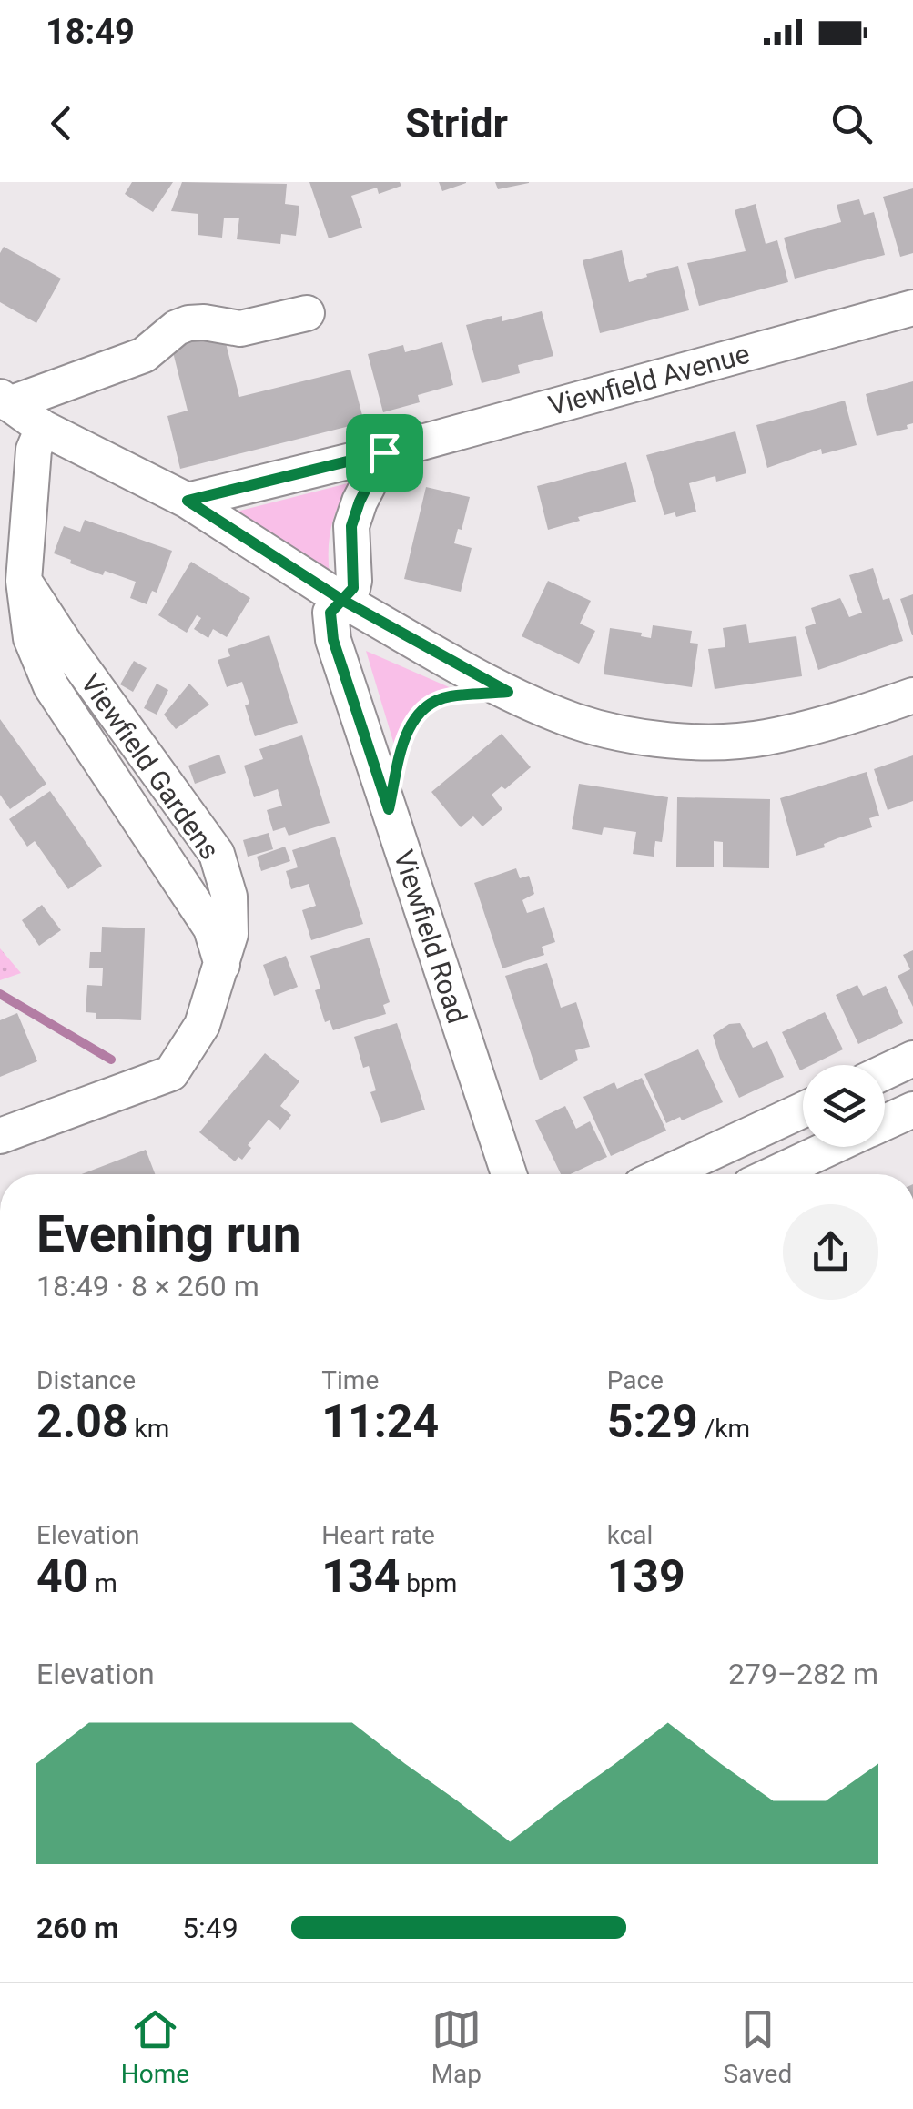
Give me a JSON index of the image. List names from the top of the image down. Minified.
{"streets":{"street":["Viewfield Avenue","Viewfield Gardens","Viewfield Road"]},"page":{"status":"18:49","header":"Stridr","heading":["Evening run","18:49 · 8 × 260 m"],"stats":[["Distance","2.08 km"],["Time","11:24"],["Pace","5:29 /km"],["Elevation","40 m"],["Heart rate","134 bpm"],["kcal","139"]],"chart":["Elevation","279–282 m"],"list":[{"name":"260 m","note":"5:49"}],"tabs":["Home","Map","Saved"]}}
